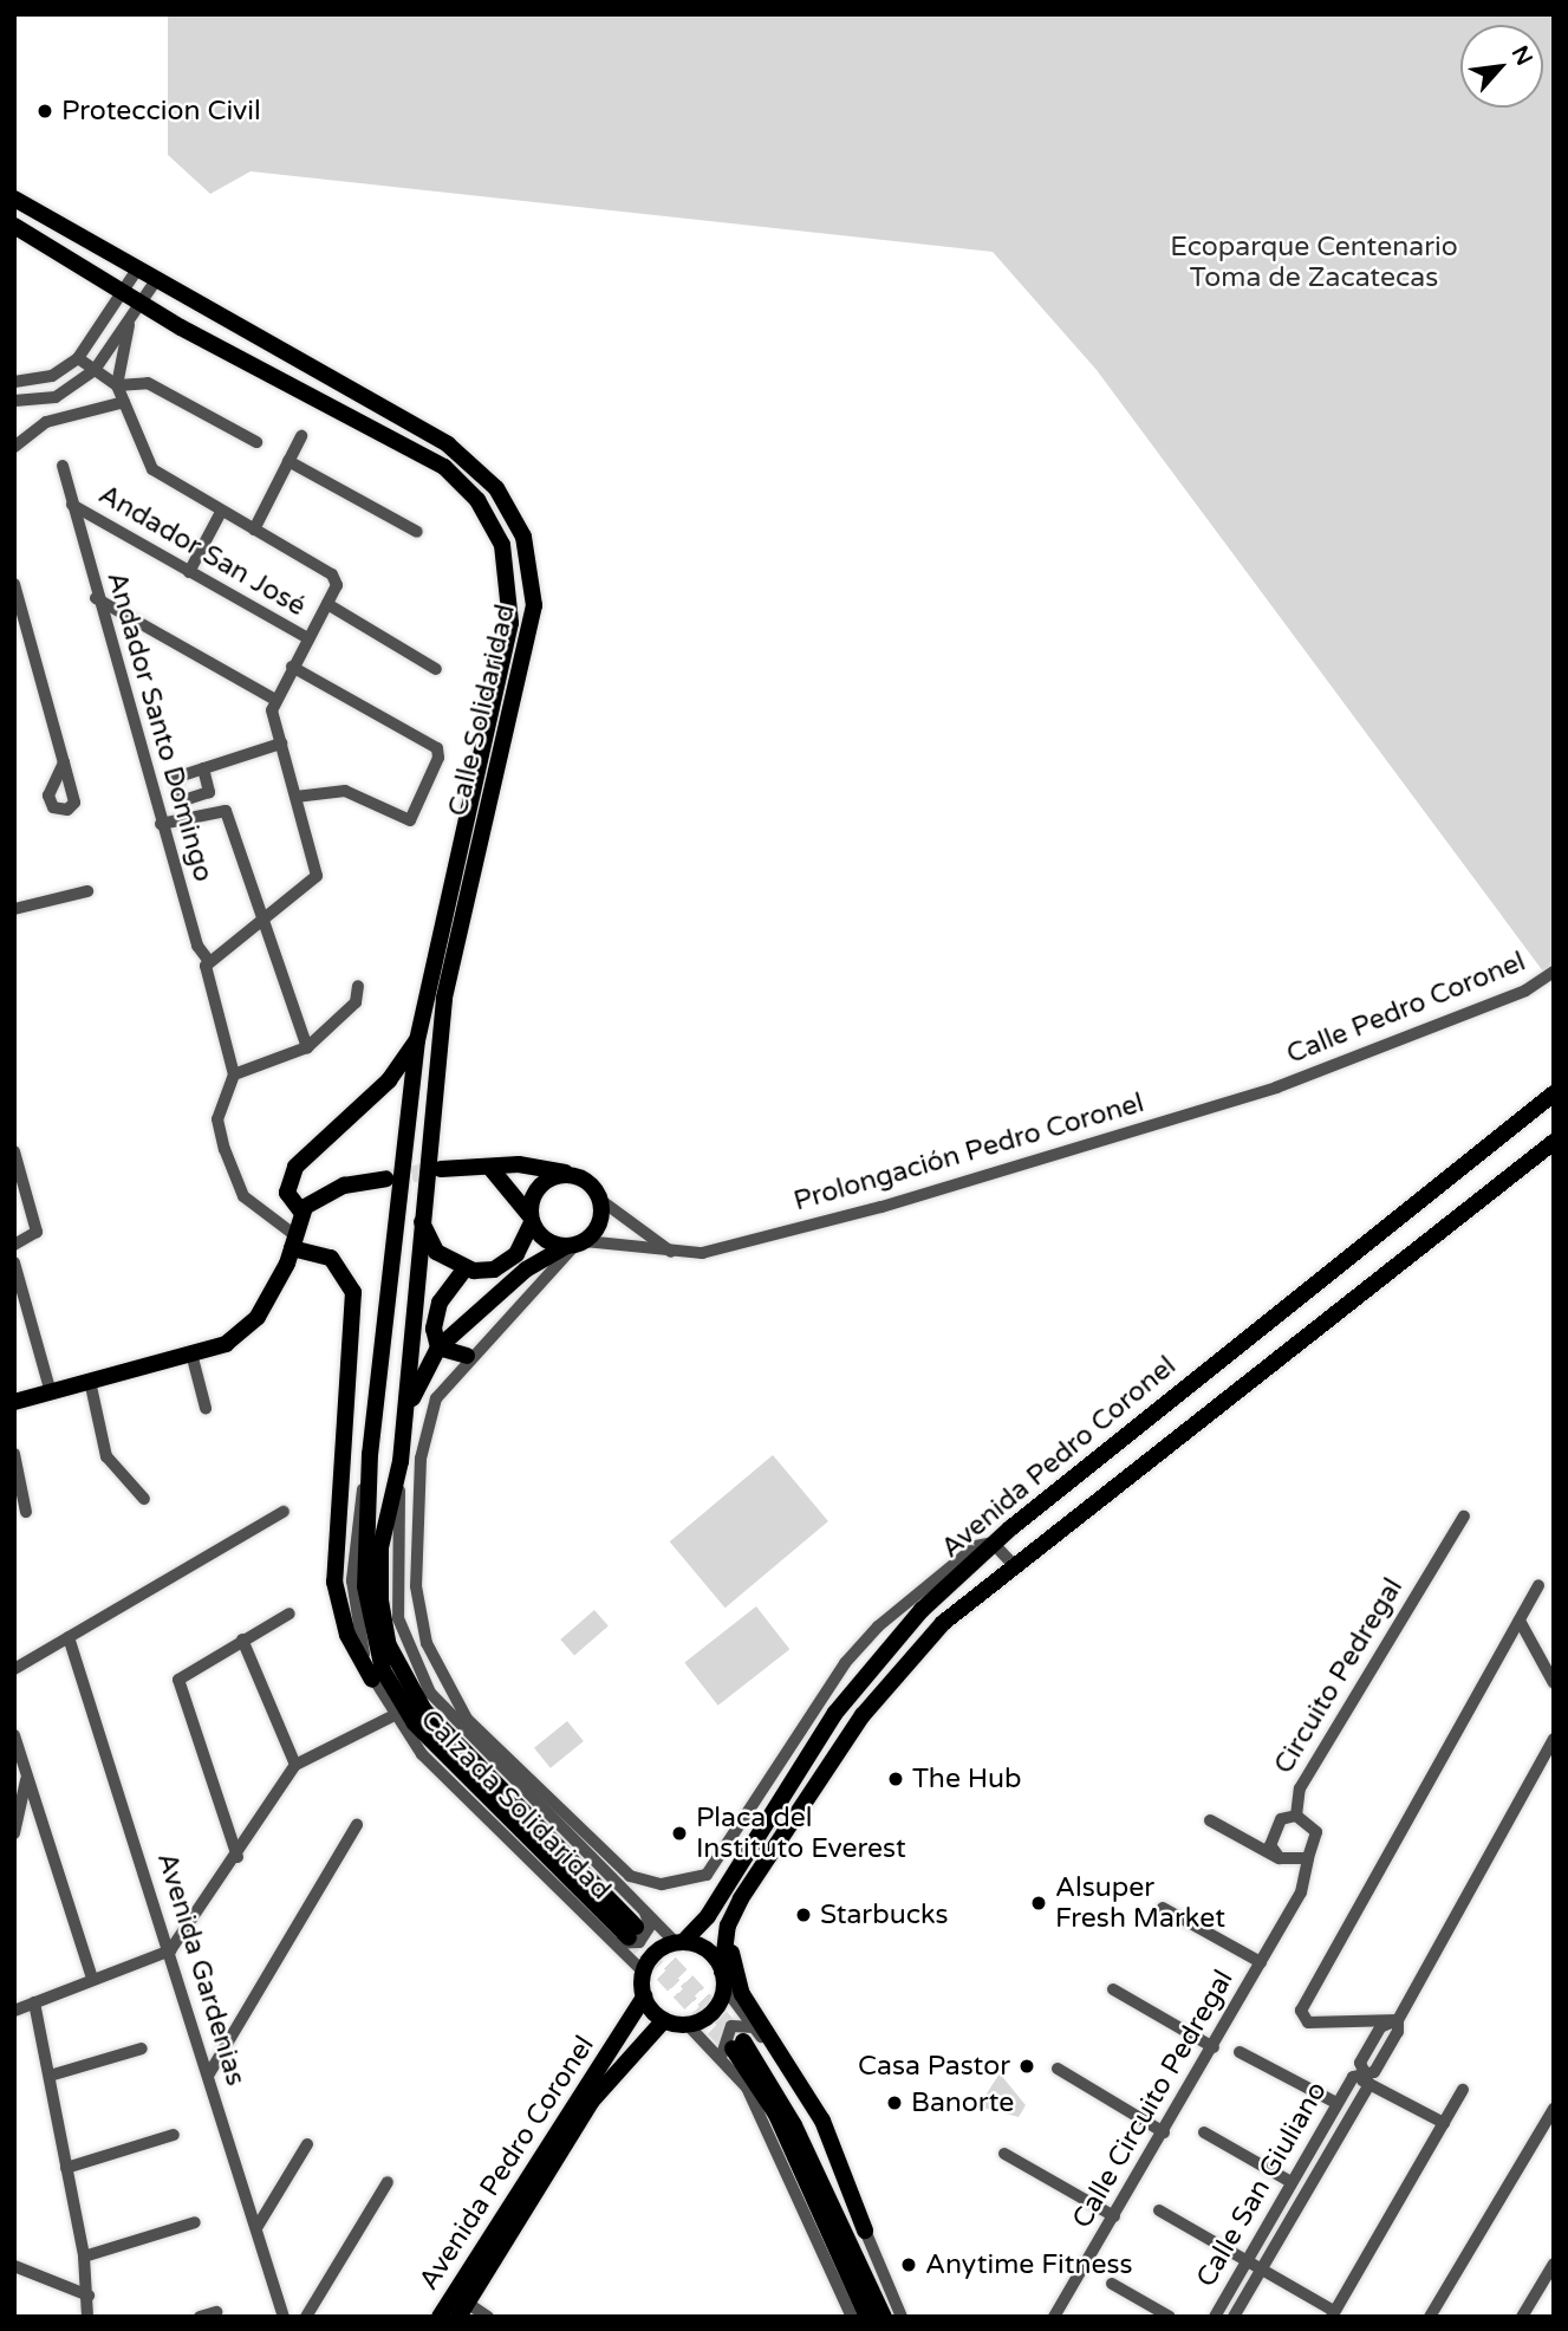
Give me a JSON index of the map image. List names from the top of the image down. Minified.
{"streets":{"main road":["Calle Solidaridad","Avenida Pedro Coronel","Calzada Solidaridad"],"street":["Andador San José","Andador Santo Domingo","Calle Pedro Coronel","Prolongación Pedro Coronel","Circuito Pedregal","Avenida Gardenias","Calle Circuito Pedregal","Calle San Giuliano"]},"crossings":[["Andador San José","Andador Santo Domingo"],["Calle Solidaridad","Calzada Solidaridad"],["Calle Pedro Coronel","Prolongación Pedro Coronel"],["Avenida Pedro Coronel","Calzada Solidaridad"],["Circuito Pedregal","Calle Circuito Pedregal"]],"parks":["Ecoparque Centenario Toma de Zacatecas"],"places":["Proteccion Civil","The Hub","Placa del Instituto Everest","Alsuper Fresh Market","Starbucks","Casa Pastor","Banorte","Anytime Fitness"],"north":"top right"}
